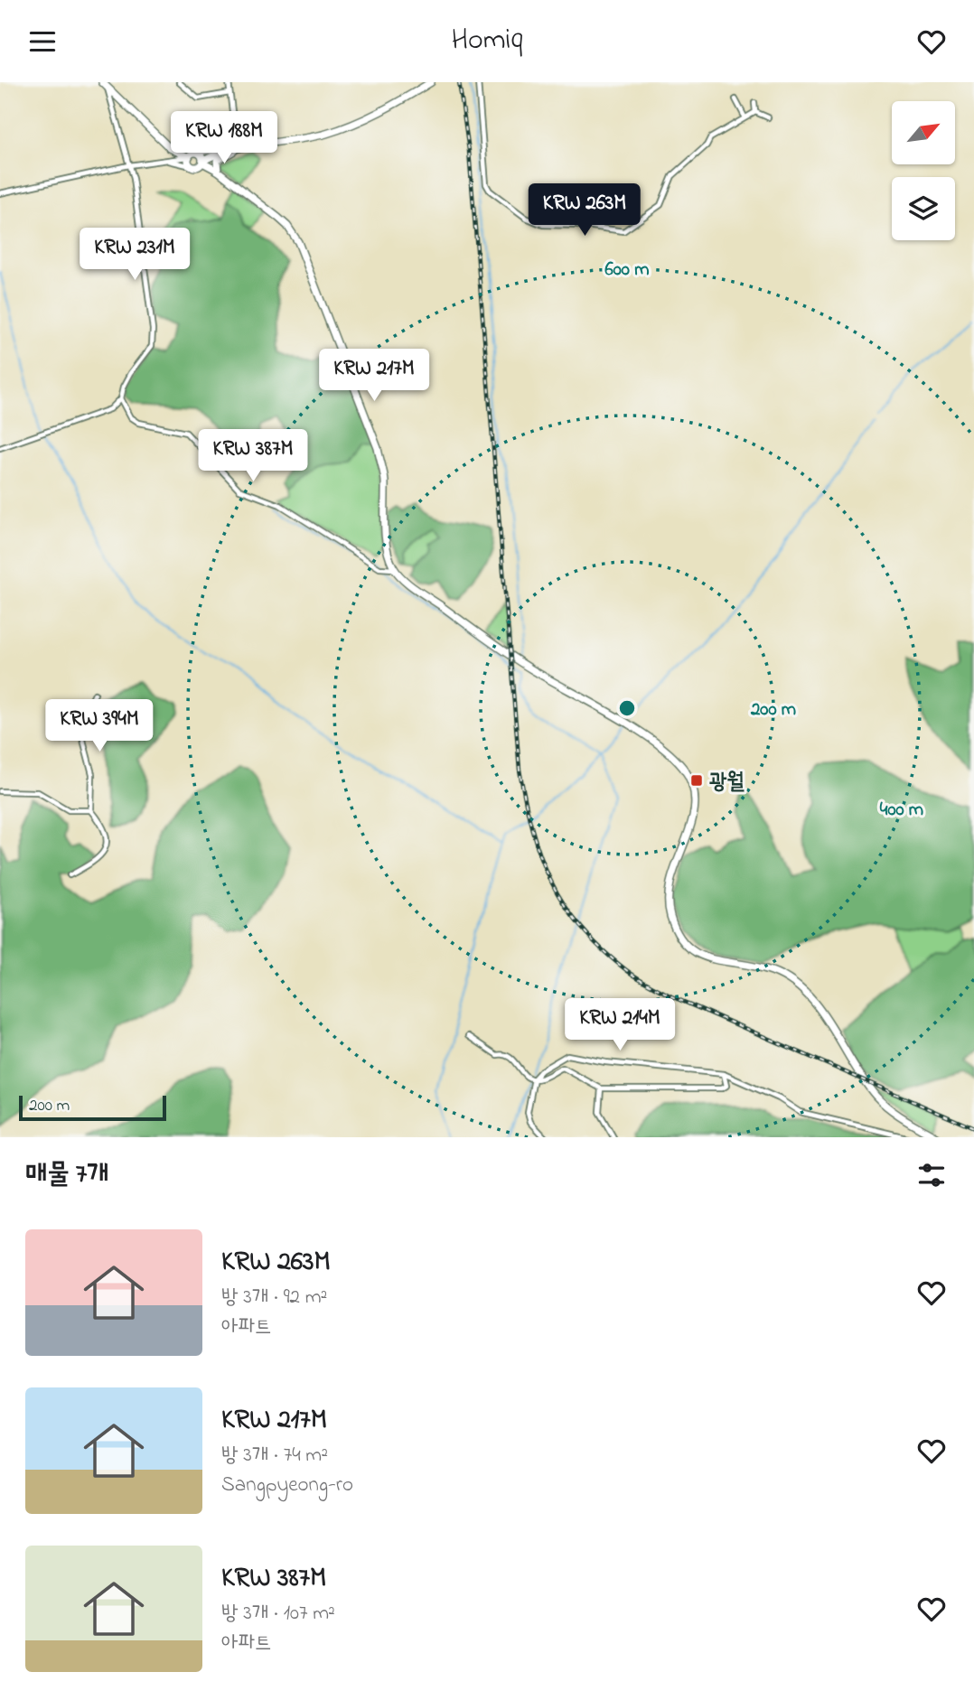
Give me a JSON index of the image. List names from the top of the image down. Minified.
{"places":{"transit":["광월"]},"scale_bar":"200 m","north":"top right","page":{"header":"Homiq","price":["KRW 188M","KRW 263M","KRW 231M","KRW 217M","KRW 387M","KRW 394M","KRW 214M"],"scale":"200 m","heading":"매물 7개","list":[{"name":"KRW 263M","note":"방 3개 · 92 m² · 아파트"},{"name":"KRW 217M","note":"방 3개 · 74 m² · Sangpyeong-ro"},{"name":"KRW 387M","note":"방 3개 · 107 m² · 아파트"}]},"rings":["600 m","200 m","400 m"]}
